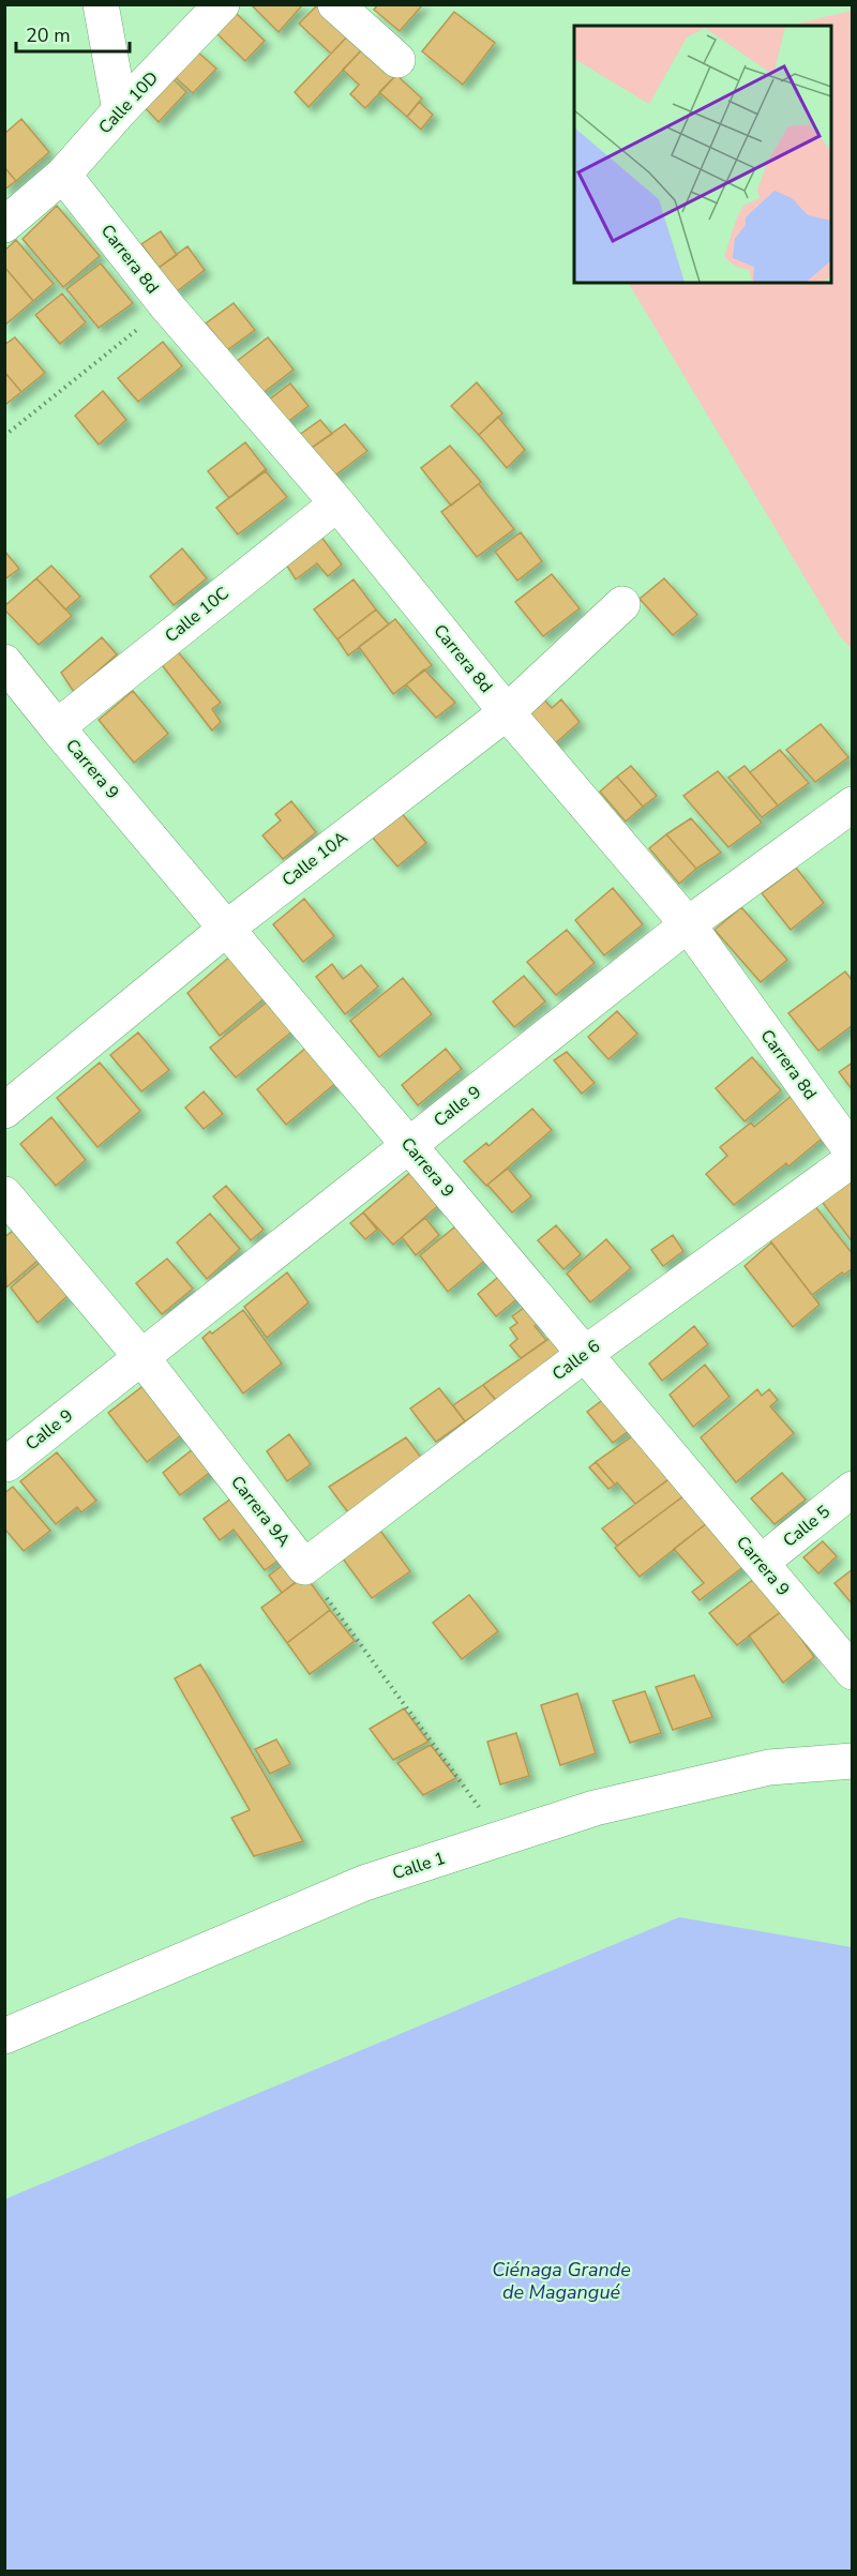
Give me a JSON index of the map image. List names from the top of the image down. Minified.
{"streets":{"street":["Calle 10D","Carrera 8d","Calle 10C","Carrera 9","Calle 10A","Calle 9","Calle 6","Carrera 9A","Calle 5","Calle 1"]},"crossings":[["Calle 10D","Carrera 8d"],["Carrera 8d","Calle 10C"],["Carrera 8d","Calle 10A"],["Carrera 8d","Calle 9"],["Calle 10C","Carrera 9"],["Carrera 9","Calle 10A"],["Carrera 9","Calle 9"],["Carrera 9","Calle 6"],["Carrera 9","Calle 5"],["Calle 9","Carrera 9A"],["Calle 6","Carrera 9A"]],"water":["Ciénaga Grande de Magangué"],"scale_bar":"20 m"}
